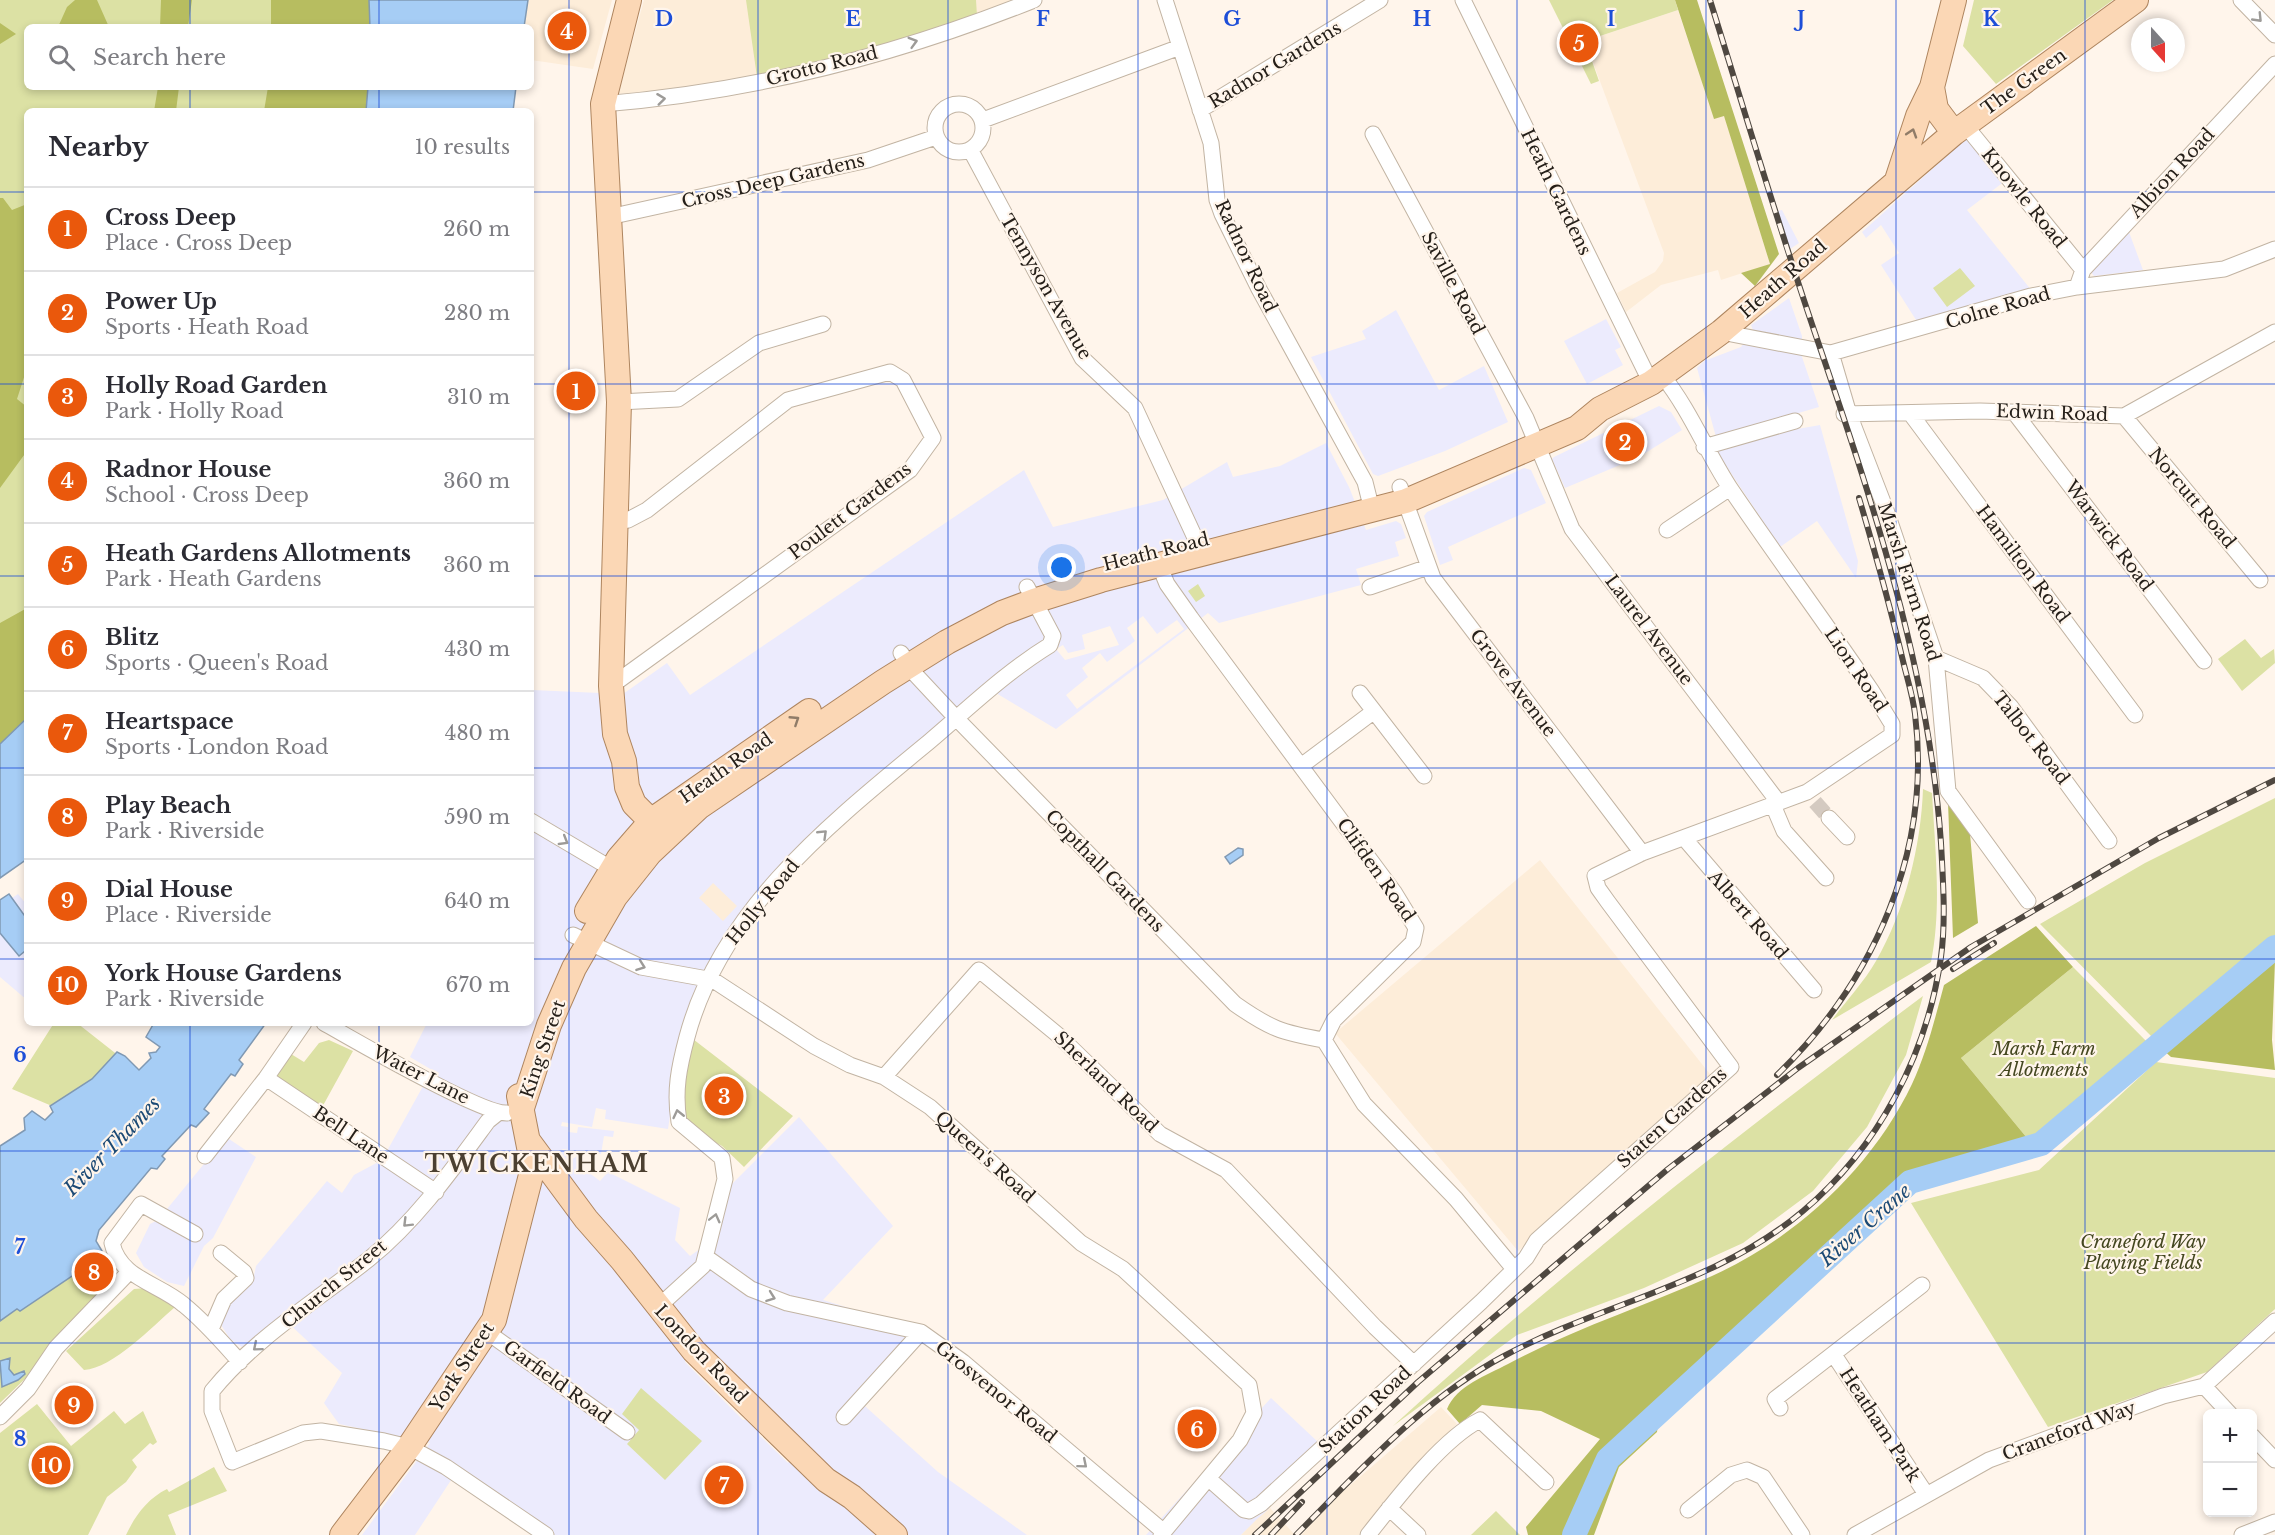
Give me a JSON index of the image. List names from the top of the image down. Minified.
{"streets":{"main road":["The Green","Heath Road","King Street","London Road","York Street"],"street":["Radnor Gardens","Grotto Road","Albion Road","Cross Deep Gardens","Heath Gardens","Knowle Road","Radnor Road","Saville Road","Tennyson Avenue","Colne Road","Edwin Road","Norcutt Road","Poulett Gardens","Warwick Road","Hamilton Road","Marsh Farm Road","Laurel Avenue","Lion Road","Grove Avenue","Talbot Road","Clifden Road","Copthall Gardens","Holly Road","Albert Road","Water Lane","Sherland Road","Staten Gardens","Bell Lane","Queen's Road","Church Street","Garfield Road","Grosvenor Road","Station Road","Heatham Park","Craneford Way"]},"crossings":[["Radnor Gardens","Radnor Road"],["The Green","Knowle Road"],["The Green","Heath Road"],["Albion Road","Knowle Road"],["Albion Road","Colne Road"],["Cross Deep Gardens","Tennyson Avenue"],["Heath Gardens","Heath Road"],["Heath Gardens","Lion Road"],["Knowle Road","Heath Road"],["Radnor Road","Heath Road"],["Heath Road","Saville Road"],["Heath Road","Tennyson Avenue"],["Heath Road","Colne Road"],["Heath Road","Laurel Avenue"],["Heath Road","Lion Road"],["Heath Road","Grove Avenue"],["Heath Road","Clifden Road"],["Heath Road","Copthall Gardens"],["Heath Road","Holly Road"],["Heath Road","King Street"],["Saville Road","Laurel Avenue"],["Colne Road","Marsh Farm Road"],["Edwin Road","Norcutt Road"],["Edwin Road","Warwick Road"],["Edwin Road","Hamilton Road"],["Edwin Road","Marsh Farm Road"],["Marsh Farm Road","Talbot Road"],["Laurel Avenue","Lion Road"],["Lion Road","Grove Avenue"],["Lion Road","Albert Road"],["Lion Road","Staten Gardens"],["Grove Avenue","Staten Gardens"],["Clifden Road","Copthall Gardens"],["Copthall Gardens","Holly Road"],["Holly Road","Queen's Road"],["Holly Road","London Road"],["Holly Road","Grosvenor Road"],["King Street","Water Lane"],["King Street","Queen's Road"],["King Street","Church Street"],["King Street","London Road"],["Water Lane","Church Street"],["Water Lane","London Road"],["Sherland Road","Queen's Road"],["Sherland Road","Station Road"],["Staten Gardens","Station Road"],["Bell Lane","Church Street"],["Queen's Road","Grosvenor Road"],["Queen's Road","Station Road"],["Church Street","London Road"],["Church Street","York Street"],["London Road","York Street"],["York Street","Garfield Road"],["Heatham Park","Craneford Way"]],"one_way":["Grotto Road","Holly Road","Church Street","Grosvenor Road"],"districts":["TWICKENHAM"],"water":["River Thames","River Crane"],"parks":["Marsh Farm Allotments","Craneford Way Playing Fields"],"north":"bottom","page":{"pins":["4","5","1","2","3","8","9","6","10","7"],"search":"Search here","heading":["Nearby","10 results"],"list":[{"mark":"1","name":"Cross Deep","note":"Place · Cross Deep","value":"260 m"},{"mark":"2","name":"Power Up","note":"Sports · Heath Road","value":"280 m"},{"mark":"3","name":"Holly Road Garden","note":"Park · Holly Road","value":"310 m"},{"mark":"4","name":"Radnor House","note":"School · Cross Deep","value":"360 m"},{"mark":"5","name":"Heath Gardens Allotments","note":"Park · Heath Gardens","value":"360 m"},{"mark":"6","name":"Blitz","note":"Sports · Queen's Road","value":"430 m"},{"mark":"7","name":"Heartspace","note":"Sports · London Road","value":"480 m"},{"mark":"8","name":"Play Beach","note":"Park · Riverside","value":"590 m"},{"mark":"9","name":"Dial House","note":"Place · Riverside","value":"640 m"},{"mark":"10","name":"York House Gardens","note":"Park · Riverside","value":"670 m"}],"map_buttons":["+","−"]},"grid":{"columns":["D","E","F","G","H","I","J","K"],"rows":["6","7","8"]}}
